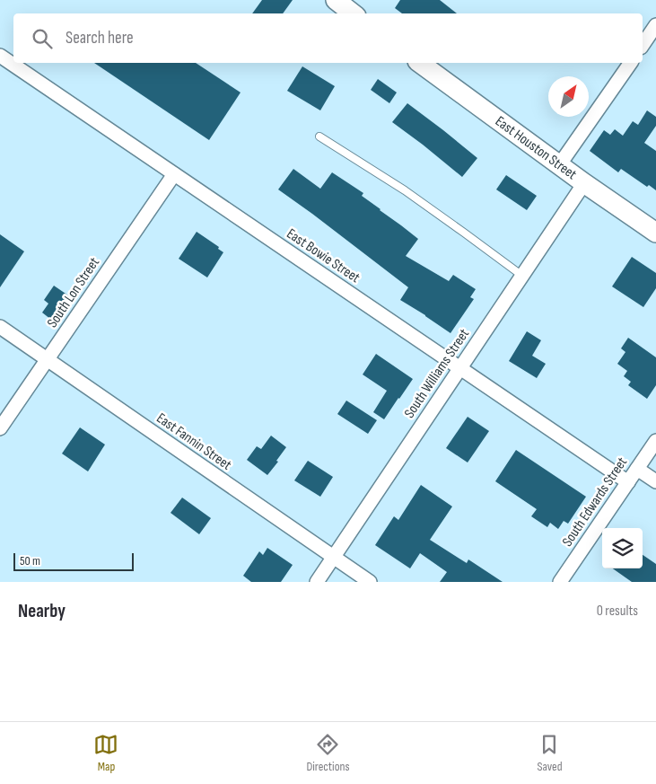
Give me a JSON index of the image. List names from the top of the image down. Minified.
{"streets":{"main road":["East Houston Street"],"street":["East Bowie Street","South Lon Street","South Williams Street","East Fannin Street","South Edwards Street"]},"crossings":[["East Houston Street","South Williams Street"],["East Bowie Street","South Lon Street"],["East Bowie Street","South Williams Street"],["East Bowie Street","South Edwards Street"],["South Lon Street","East Fannin Street"],["South Williams Street","East Fannin Street"]],"scale_bar":"50 m","north":"top right","page":{"search":"Search here","scale":"50 m","heading":["Nearby","0 results"],"nav":["Map","Directions","Saved"]}}
